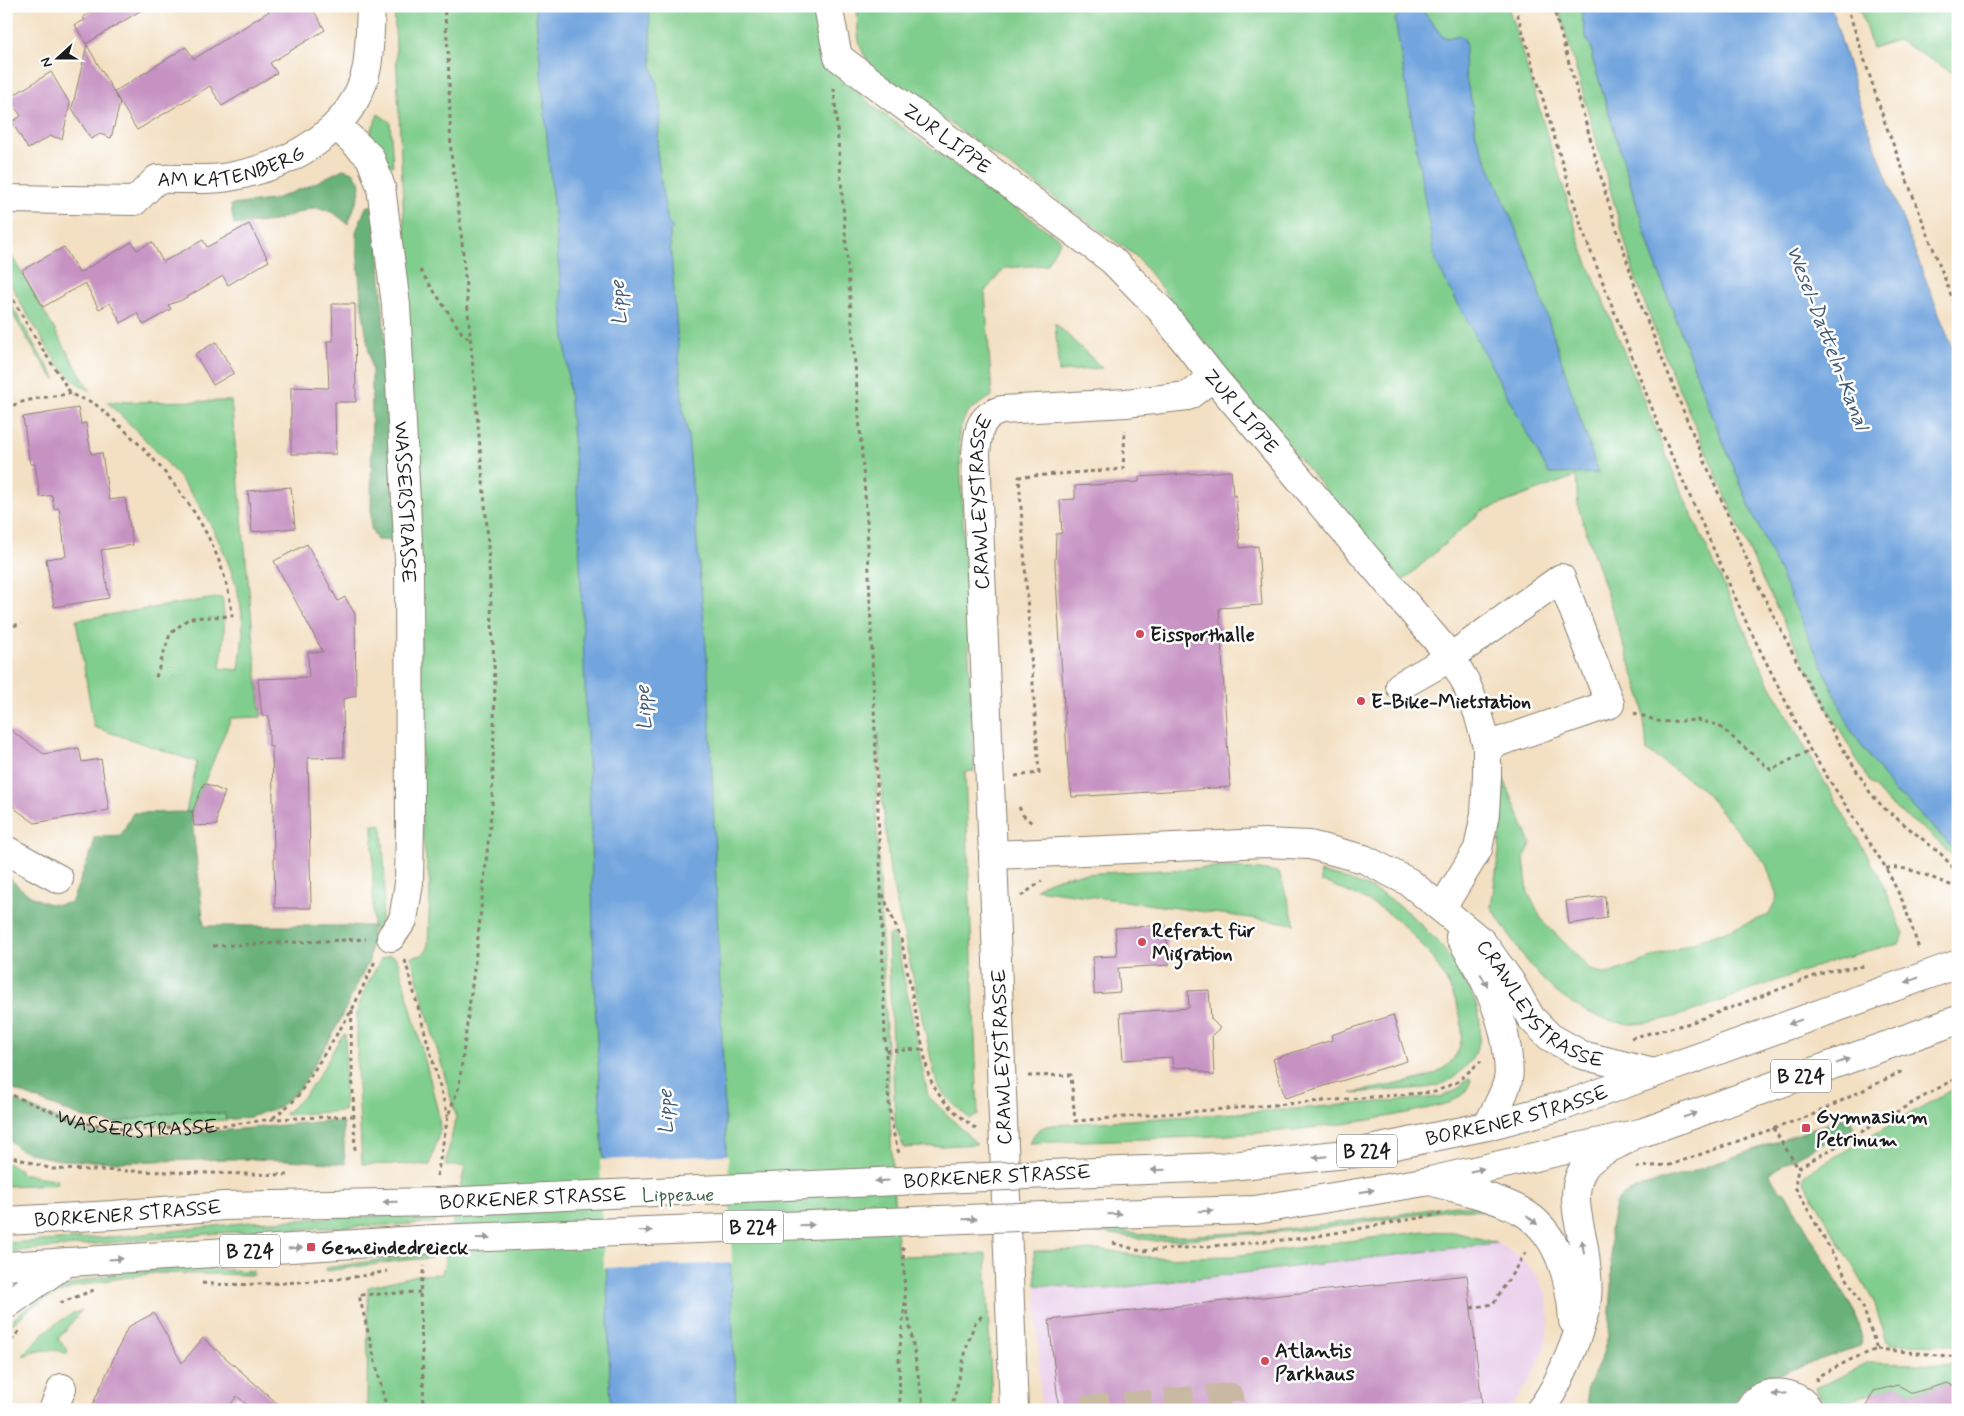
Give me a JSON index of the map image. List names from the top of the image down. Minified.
{"streets":{"street":["ZUR LIPPE","AM KATENBERG","WASSERSTRASSE","CRAWLEYSTRASSE","B 224","BORKENER STRASSE"]},"crossings":[["ZUR LIPPE","CRAWLEYSTRASSE"],["AM KATENBERG","WASSERSTRASSE"],["CRAWLEYSTRASSE","BORKENER STRASSE"]],"water":["Lippe","Wesel-Datteln-Kanal"],"parks":["Lippeaue"],"places":{"other":["Eissporthalle","E-Bike-Mietstation","Referat für Migration","Atlantis Parkhaus"],"transit":["Gymnasium Petrinum","Gemeindedreieck"]},"north":"left"}
